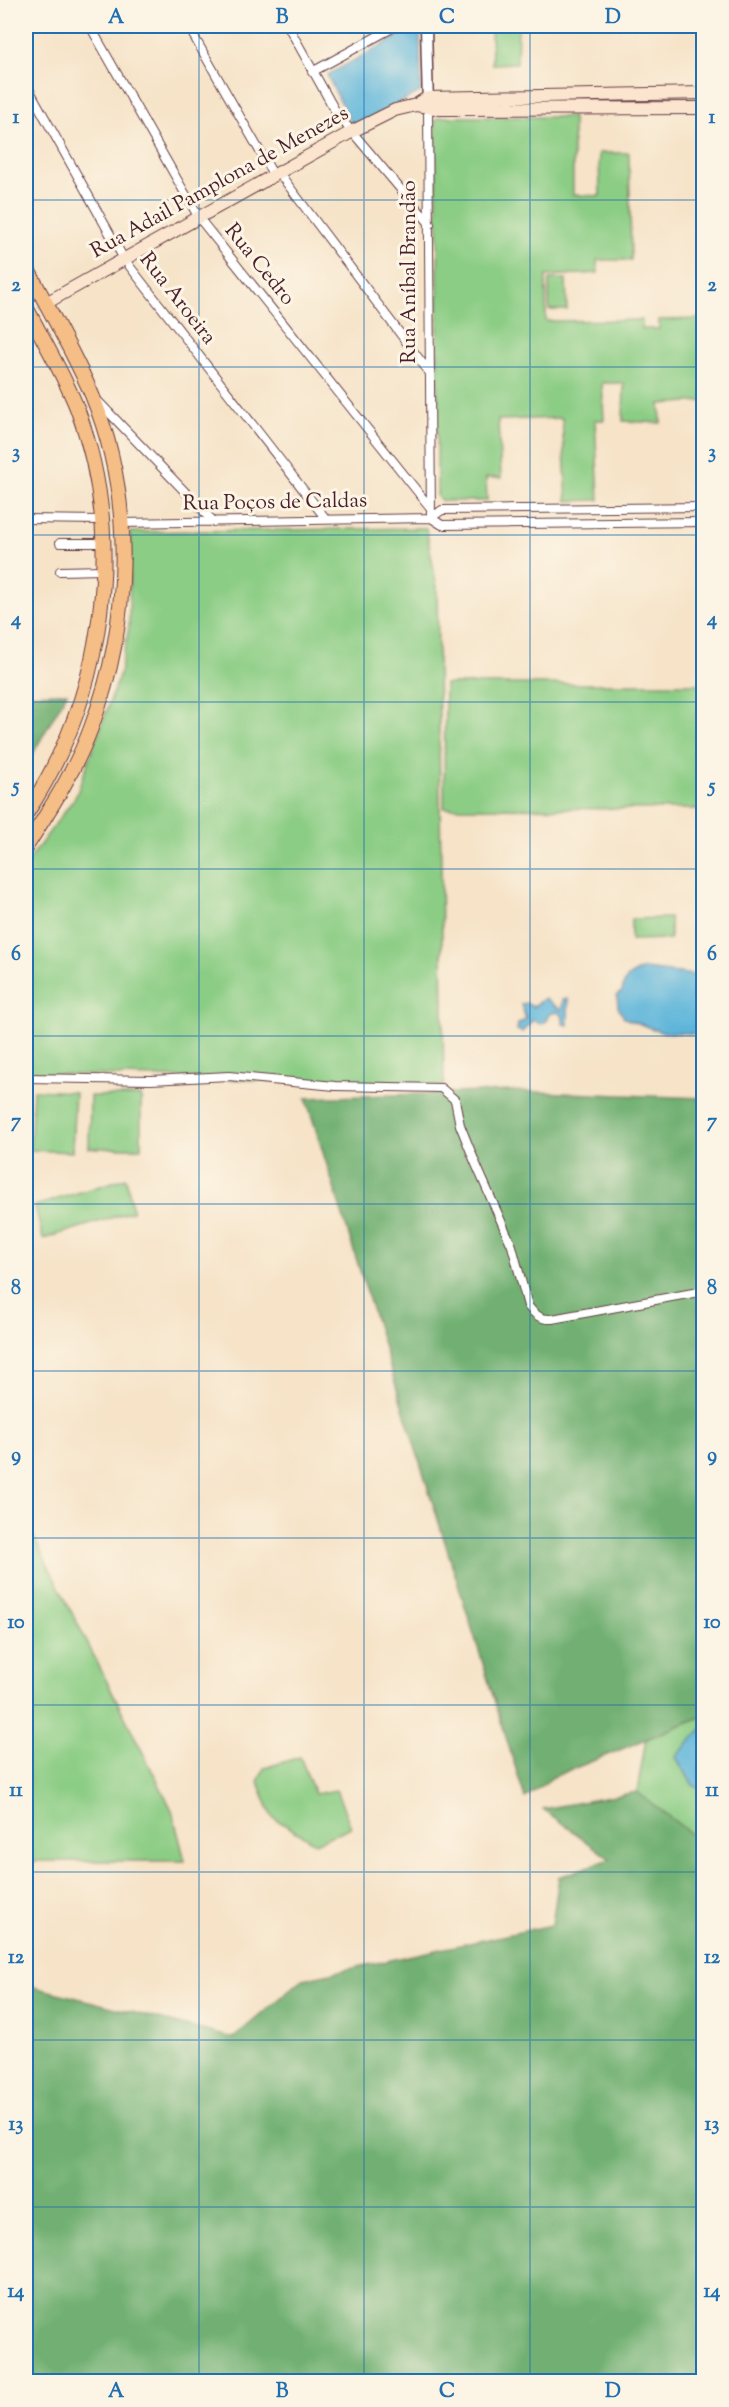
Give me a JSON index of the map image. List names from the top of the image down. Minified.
{"streets":{"main road":["Rua Adail Pamplona de Menezes"],"street":["Rua Cedro","Rua Aníbal Brandão","Rua Aroeira","Rua Poços de Caldas"]},"crossings":[["Rua Adail Pamplona de Menezes","Rua Cedro"],["Rua Adail Pamplona de Menezes","Rua Aníbal Brandão"],["Rua Adail Pamplona de Menezes","Rua Aroeira"],["Rua Cedro","Rua Aníbal Brandão"],["Rua Aníbal Brandão","Rua Poços de Caldas"],["Rua Aroeira","Rua Poços de Caldas"]],"grid":{"columns":["A","B","C","D"],"rows":["1","2","3","4","5","6","7","8","9","10","11","12","13","14"]}}
